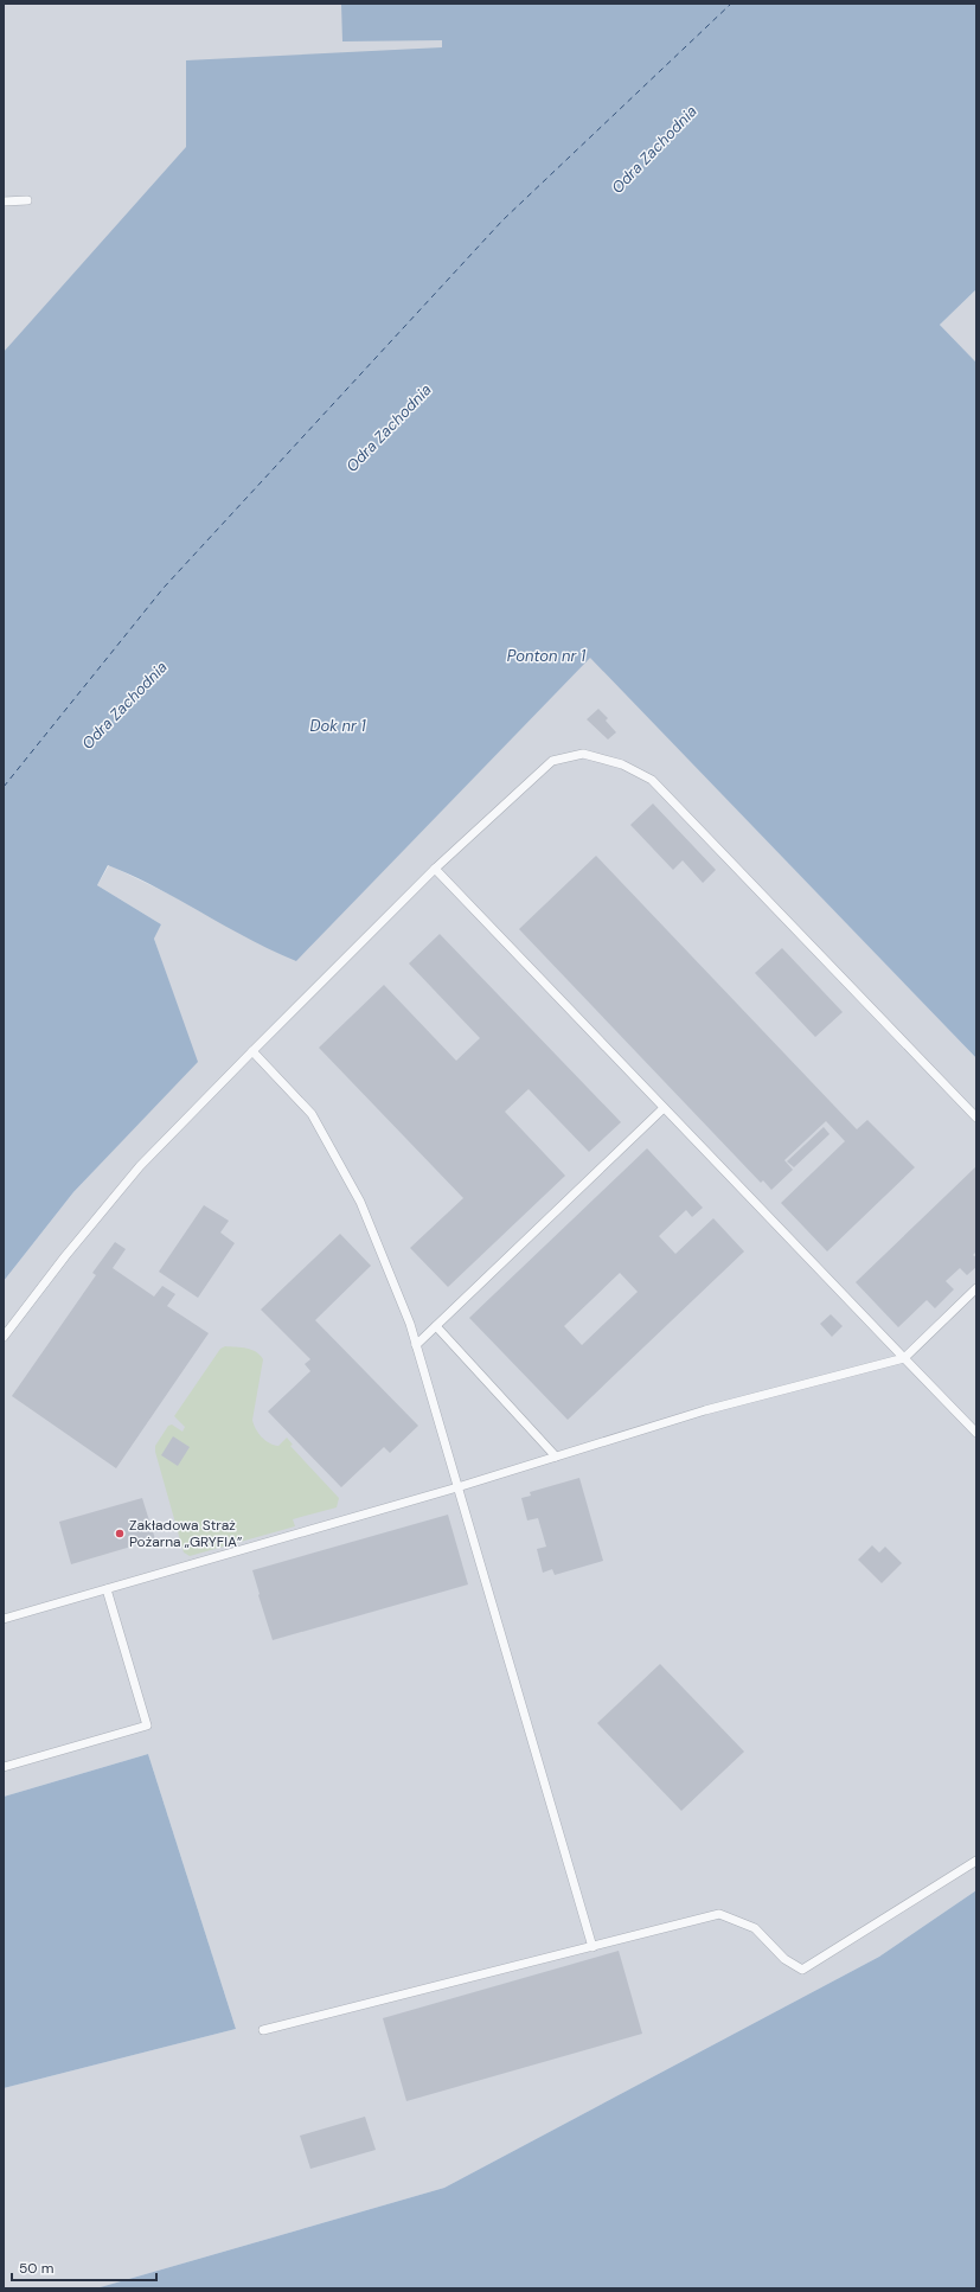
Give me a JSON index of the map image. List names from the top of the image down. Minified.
{"water":["Odra Zachodnia","Ponton nr 1","Dok nr 1"],"places":["Zakładowa Straż Pożarna „GRYFIA”"],"scale_bar":"50 m"}
